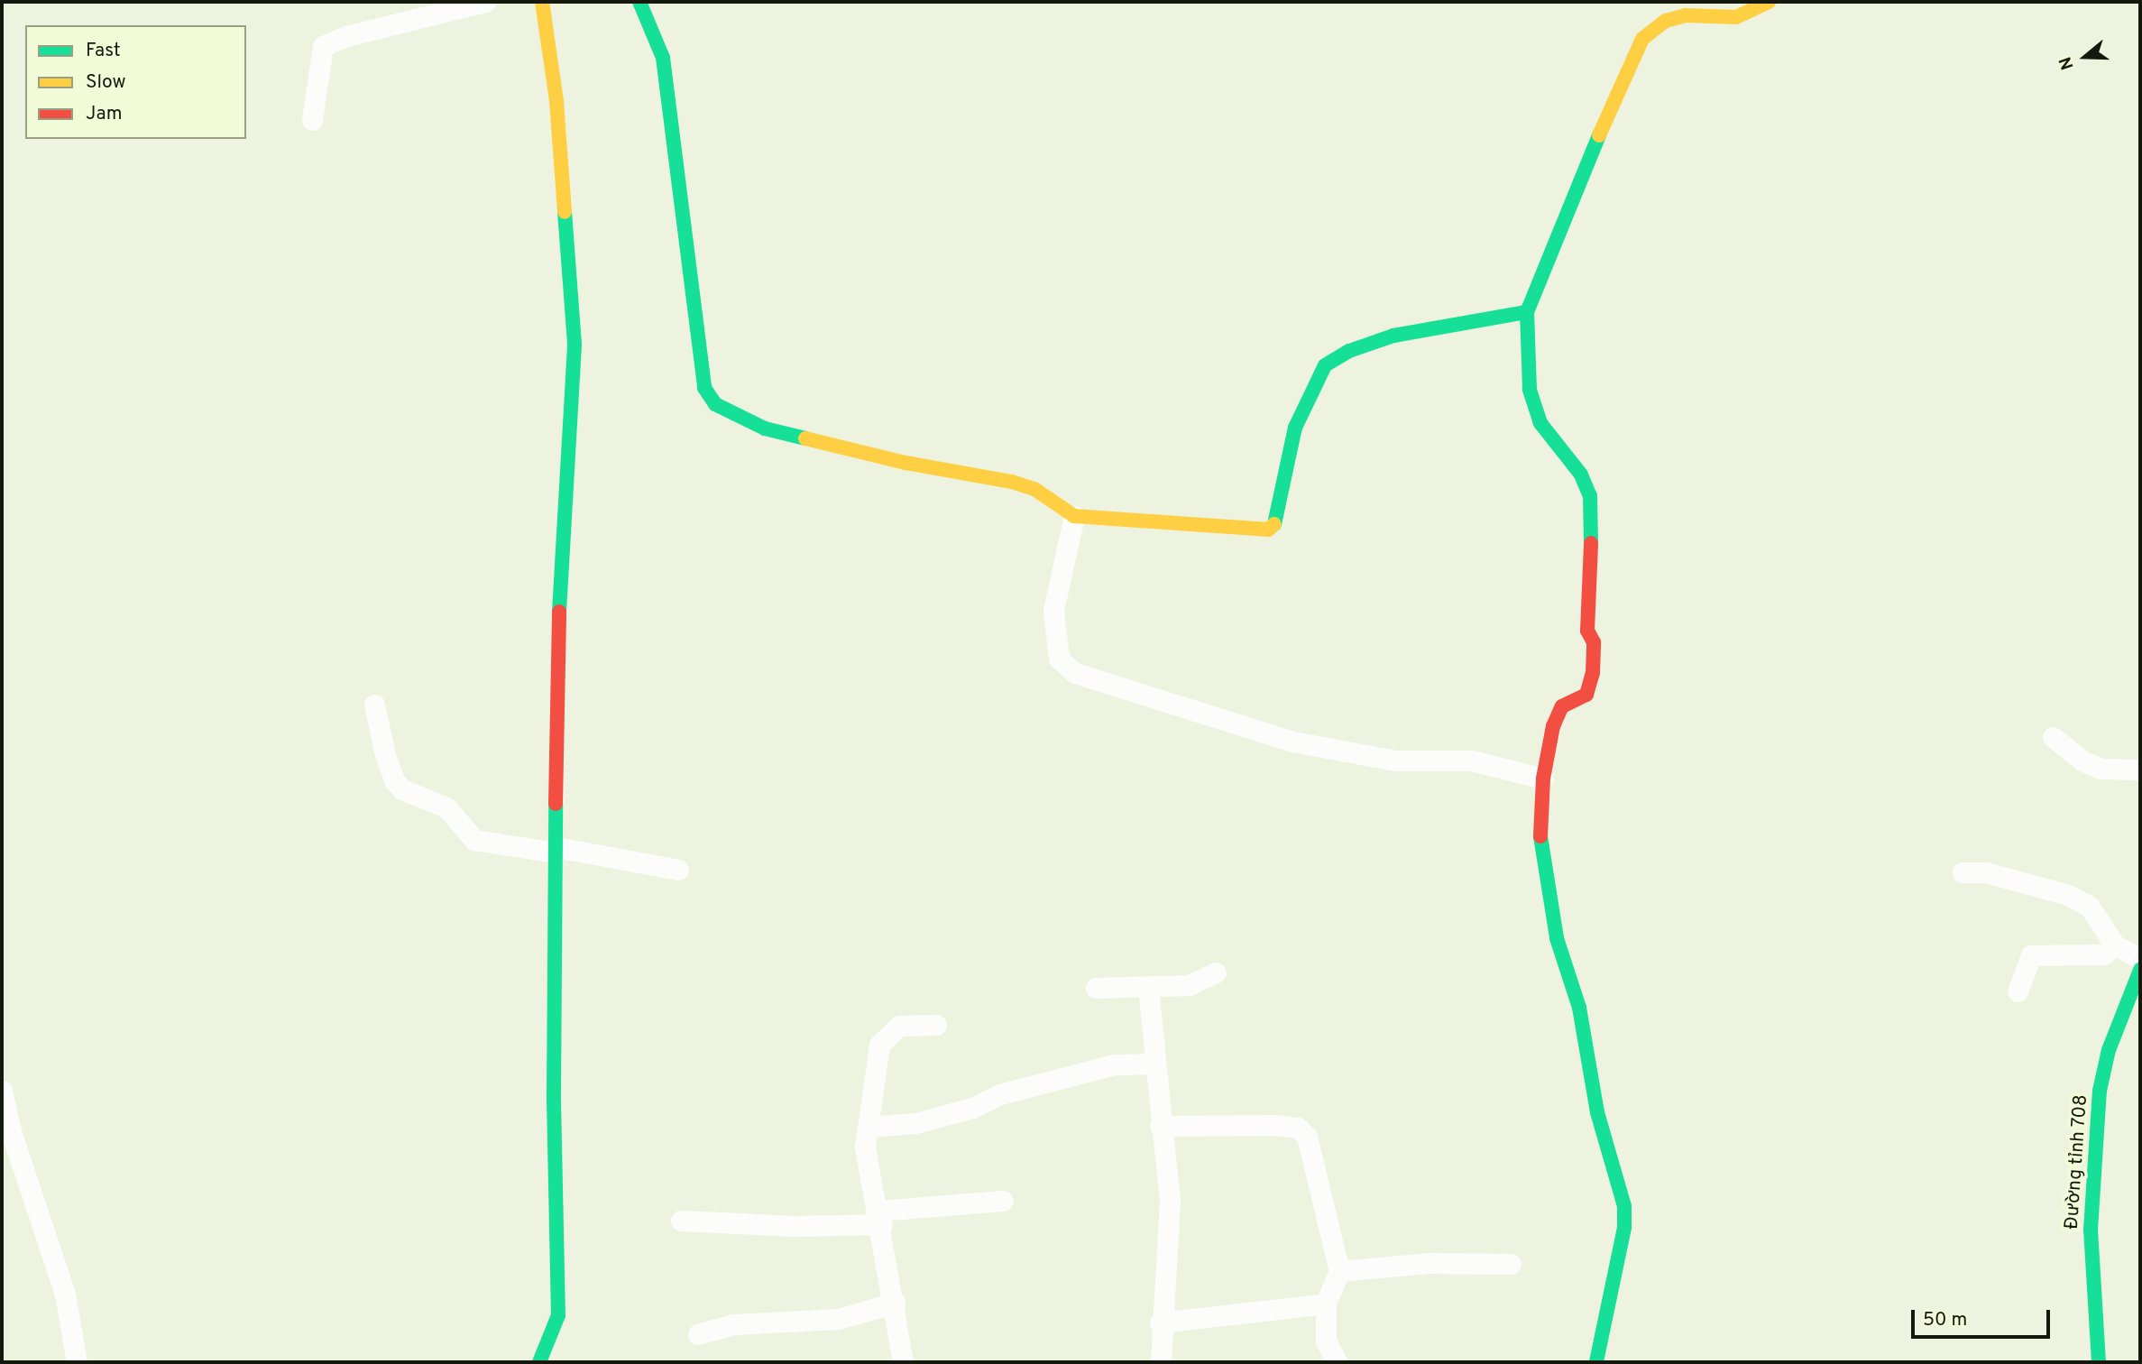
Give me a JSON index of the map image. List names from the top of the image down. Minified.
{"streets":{"street":["Đường tỉnh 708"]},"legend":["Fast","Slow","Jam"],"scale_bar":"50 m","north":"left"}
